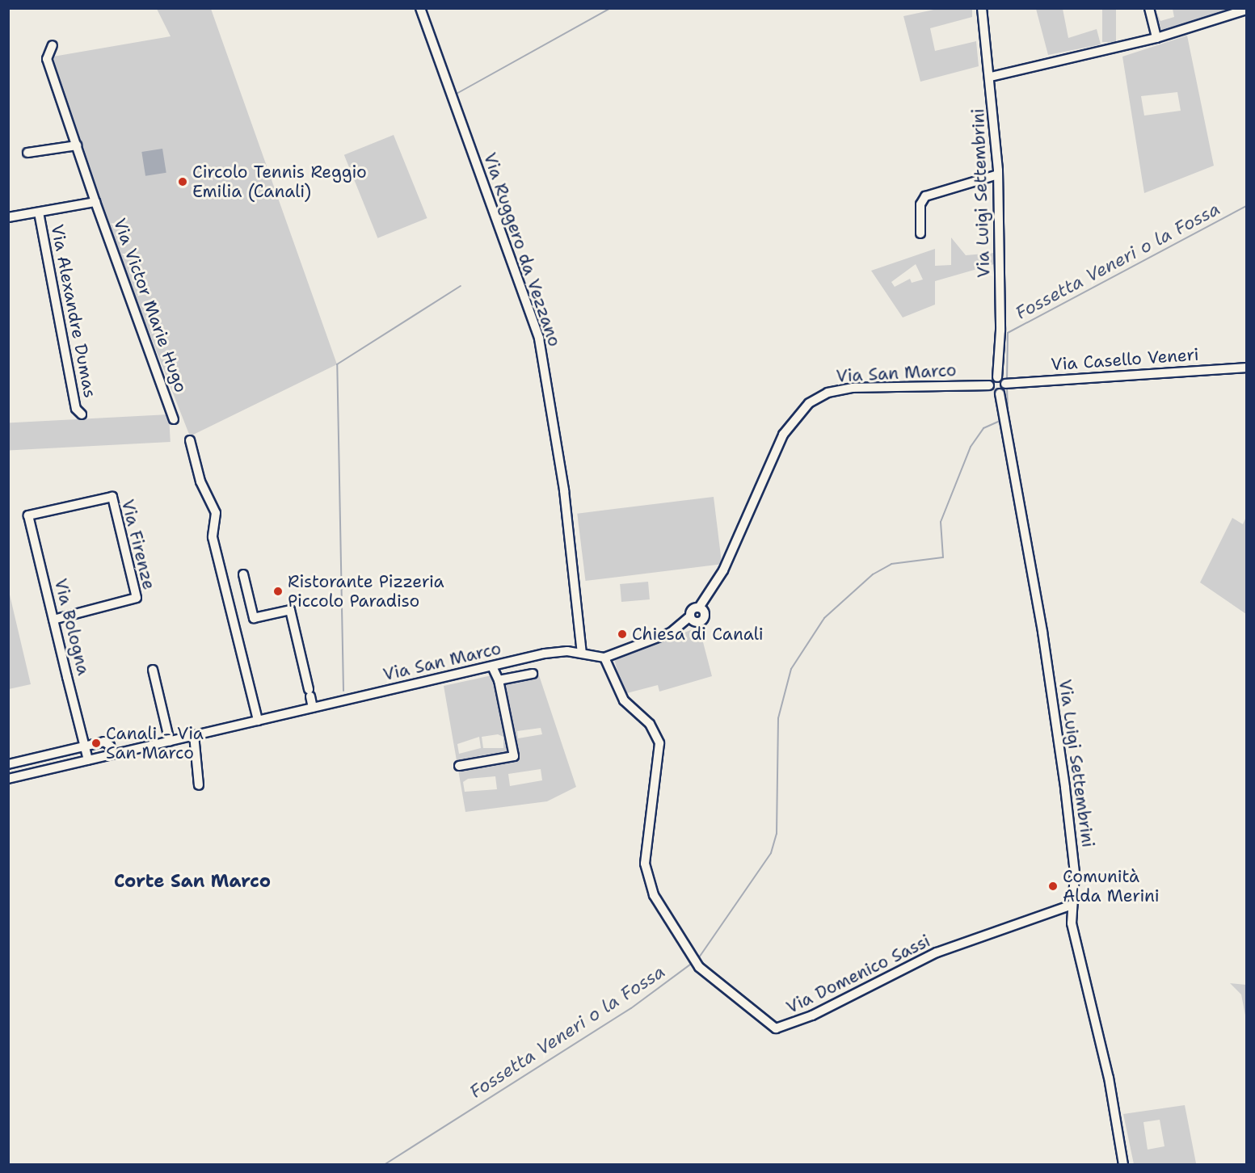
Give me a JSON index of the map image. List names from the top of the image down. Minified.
{"streets":{"street":["Via Luigi Settembrini","Via Ruggero da Vezzano","Via Victor Marie Hugo","Via Alexandre Dumas","Via Casello Veneri","Via San Marco","Via Firenze","Via Bologna","Via Domenico Sassi"]},"crossings":[["Via Luigi Settembrini","Via Domenico Sassi"],["Via Ruggero da Vezzano","Via San Marco"],["Via Victor Marie Hugo","Via Alexandre Dumas"],["Via San Marco","Via Bologna"],["Via San Marco","Via Domenico Sassi"],["Via Firenze","Via Bologna"]],"districts":["Corte San Marco"],"water":["Fossetta Veneri o la Fossa"],"places":["Circolo Tennis Reggio Emilia (Canali)","Ristorante Pizzeria Piccolo Paradiso","Chiesa di Canali","Canali - Via San Marco","Comunità Alda Merini"]}
